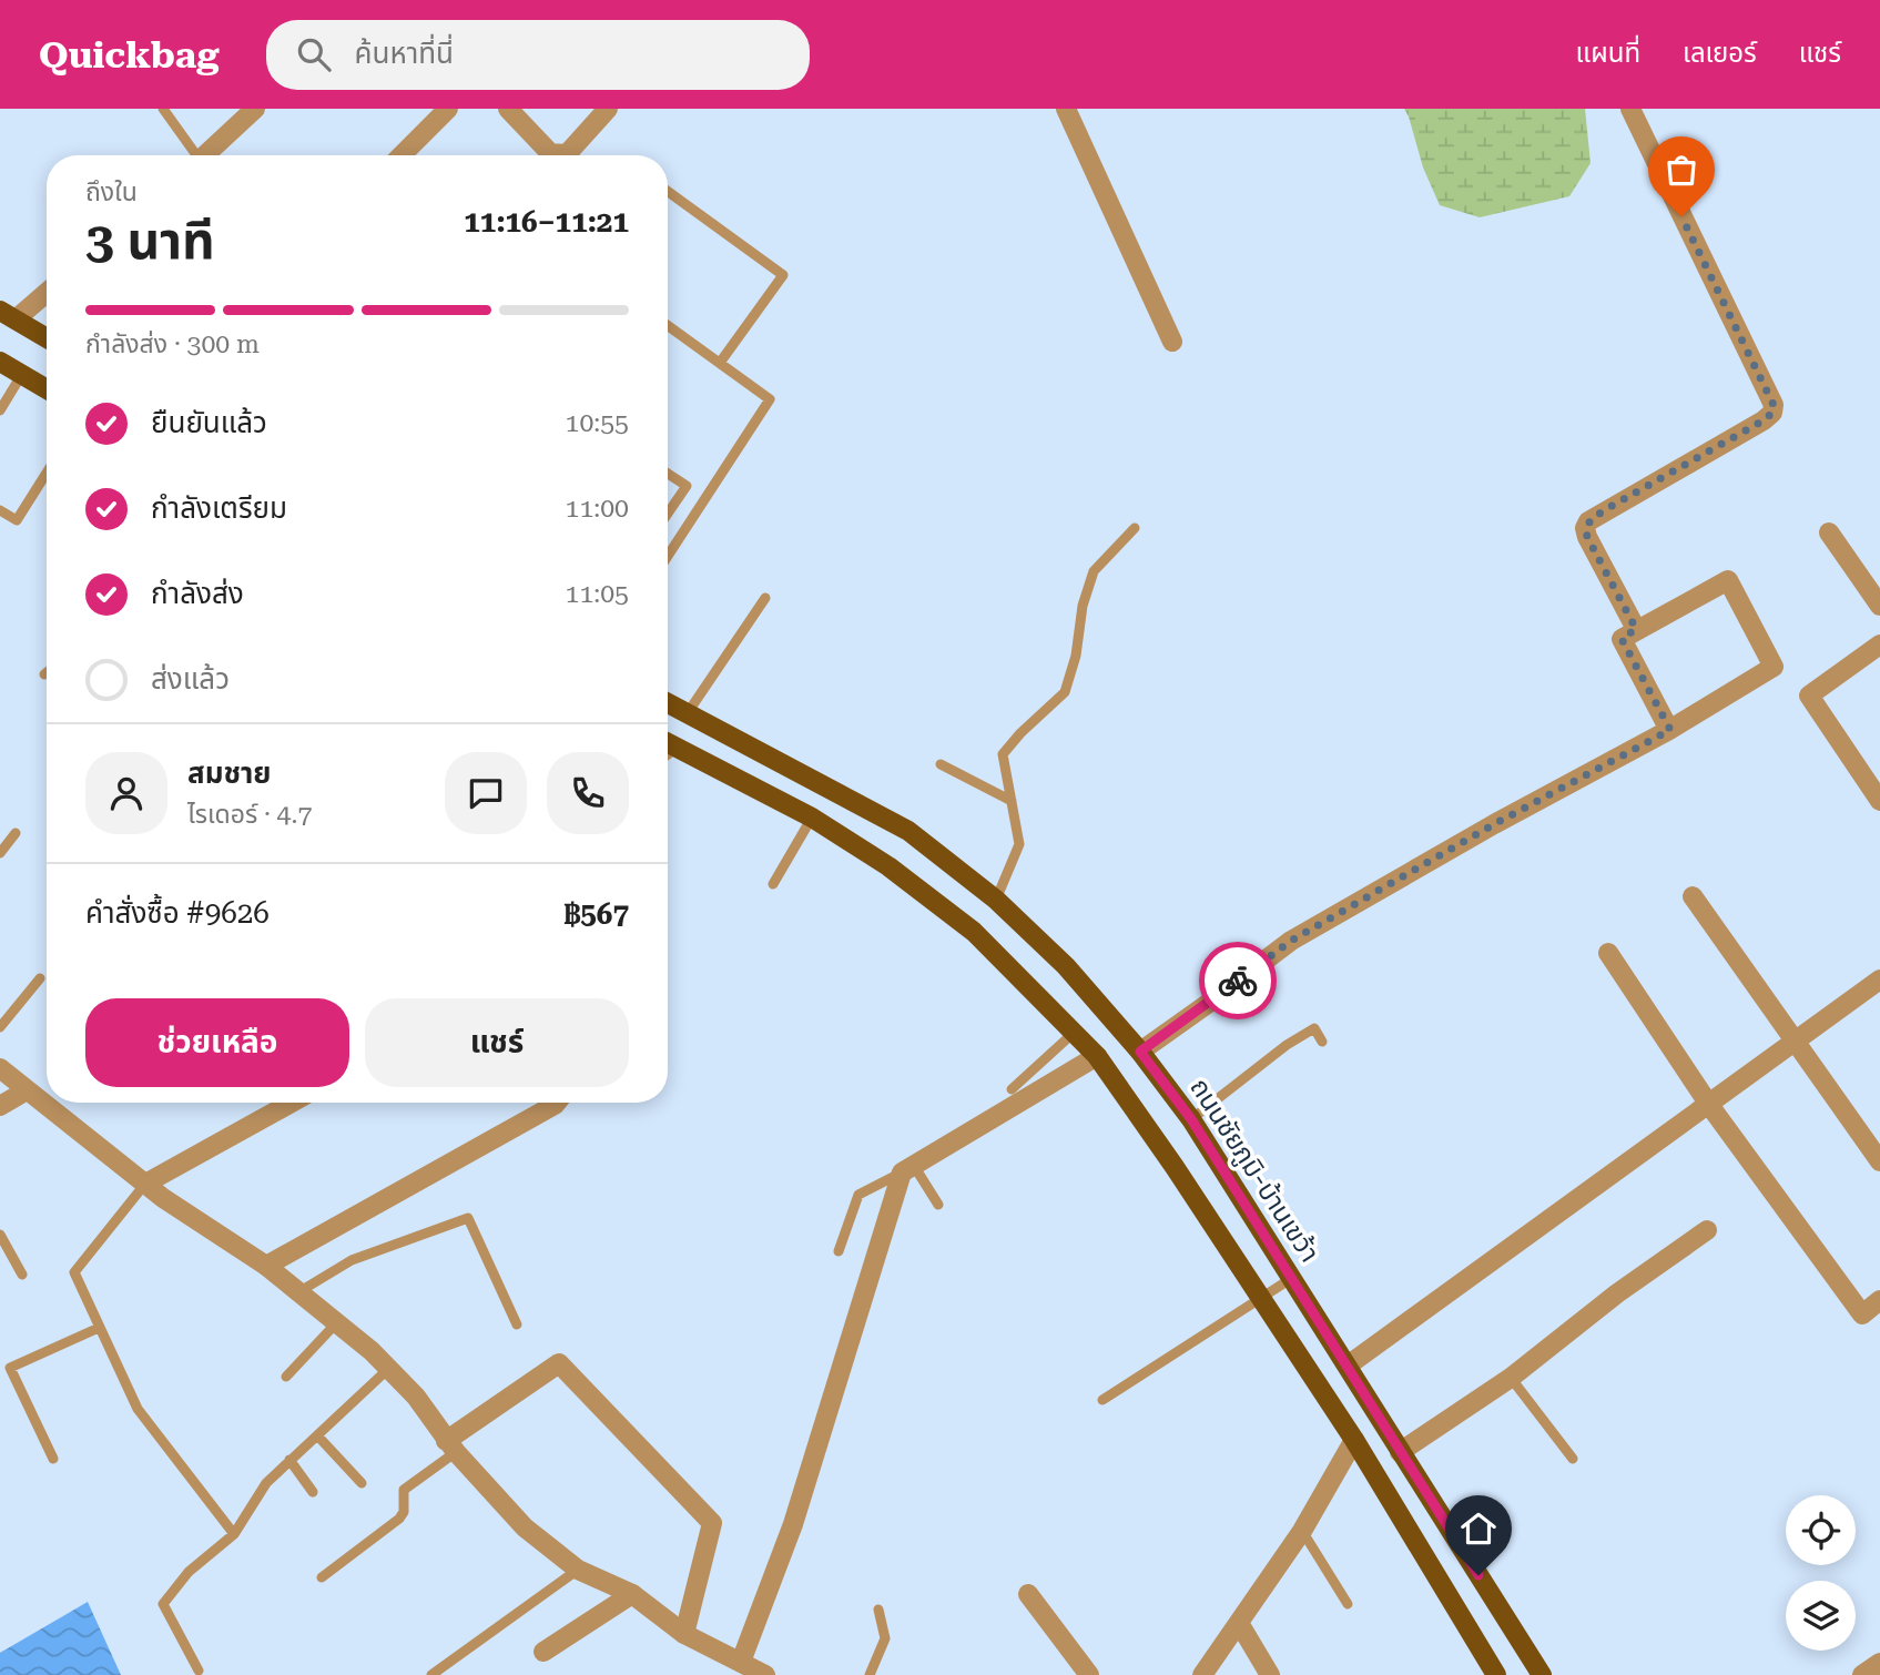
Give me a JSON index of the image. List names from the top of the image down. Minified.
{"streets":{"main road":["ถนนชัยภูมิ-บ้านเขว้า"]},"page":{"header":"Quickbag","search":"ค้นหาที่นี่","nav":["แผนที่","เลเยอร์","แชร์"],"heading":["3 นาที","ถึงใน","11:16–11:21"],"panel":["สมชาย","ไรเดอร์ · 4.7","คำสั่งซื้อ #9626","฿567"],"bar":"กำลังส่ง · 300 m","list":[["ยืนยันแล้ว","10:55"],["กำลังเตรียม","11:00"],["กำลังส่ง","11:05"],"ส่งแล้ว"],"buttons":["ช่วยเหลือ","แชร์"]}}
